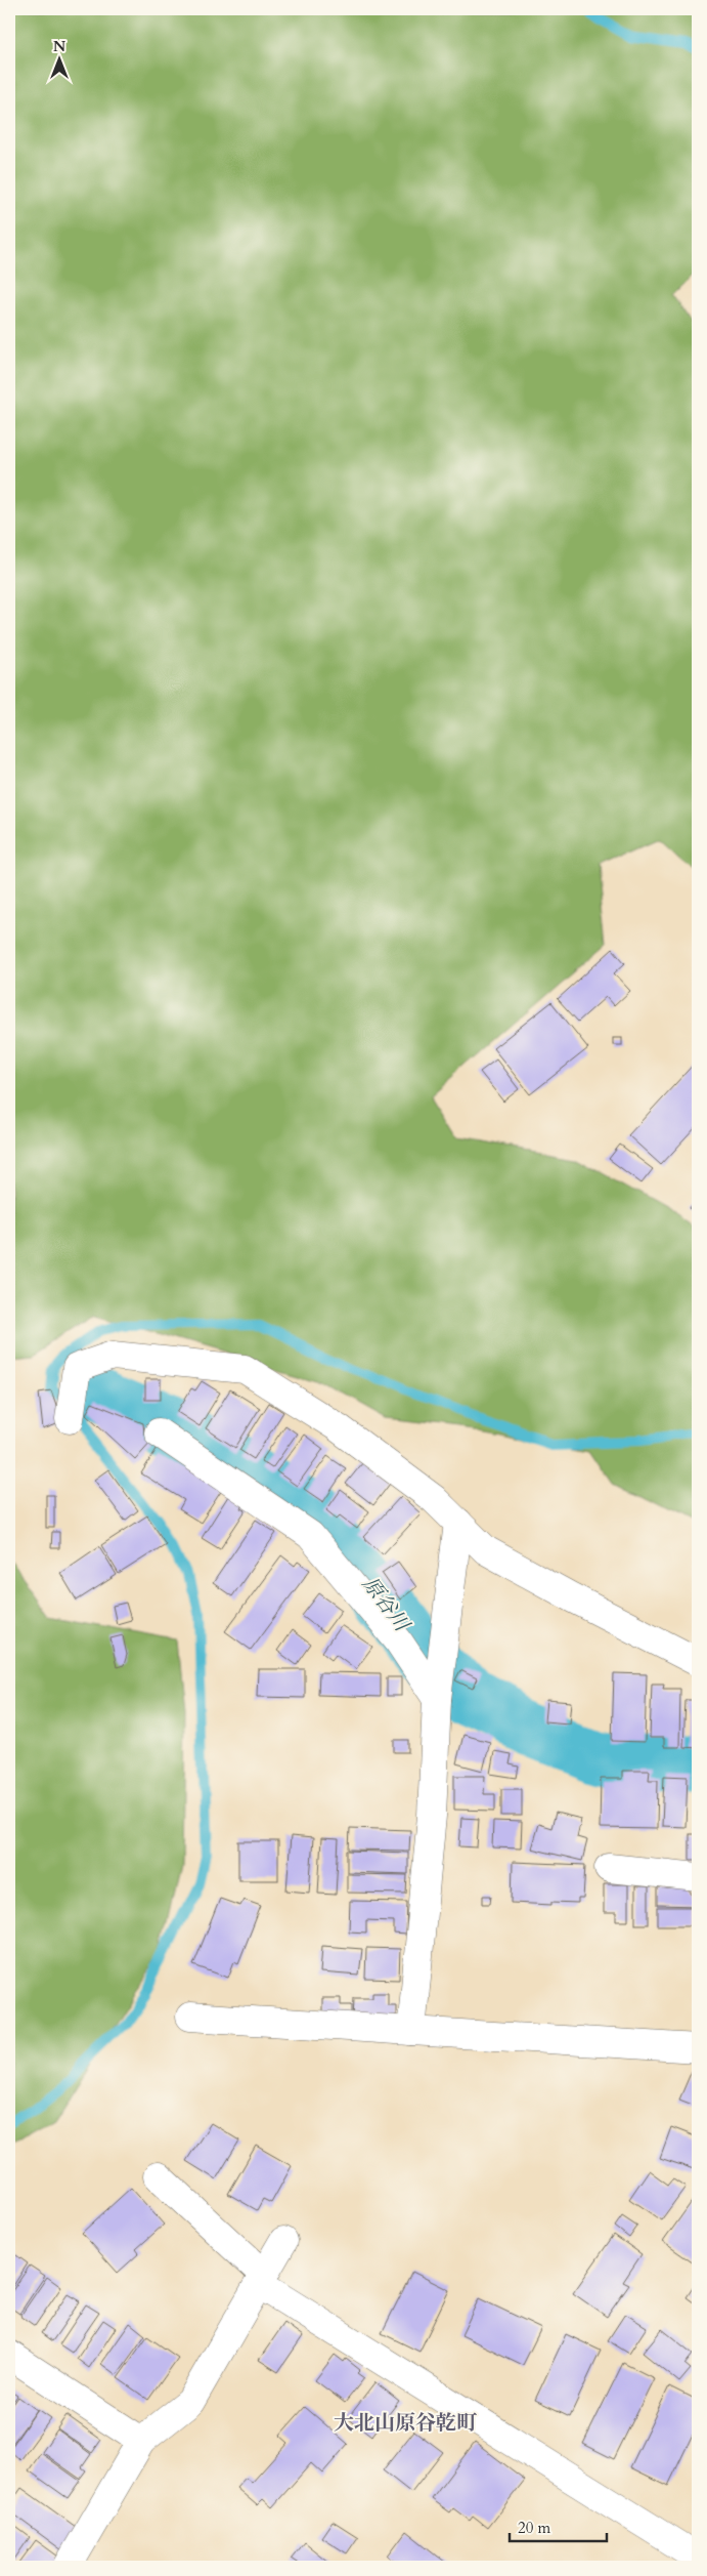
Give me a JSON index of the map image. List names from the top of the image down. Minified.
{"districts":["大北山原谷乾町"],"water":["原谷川"],"scale_bar":"20 m","north":"top"}
